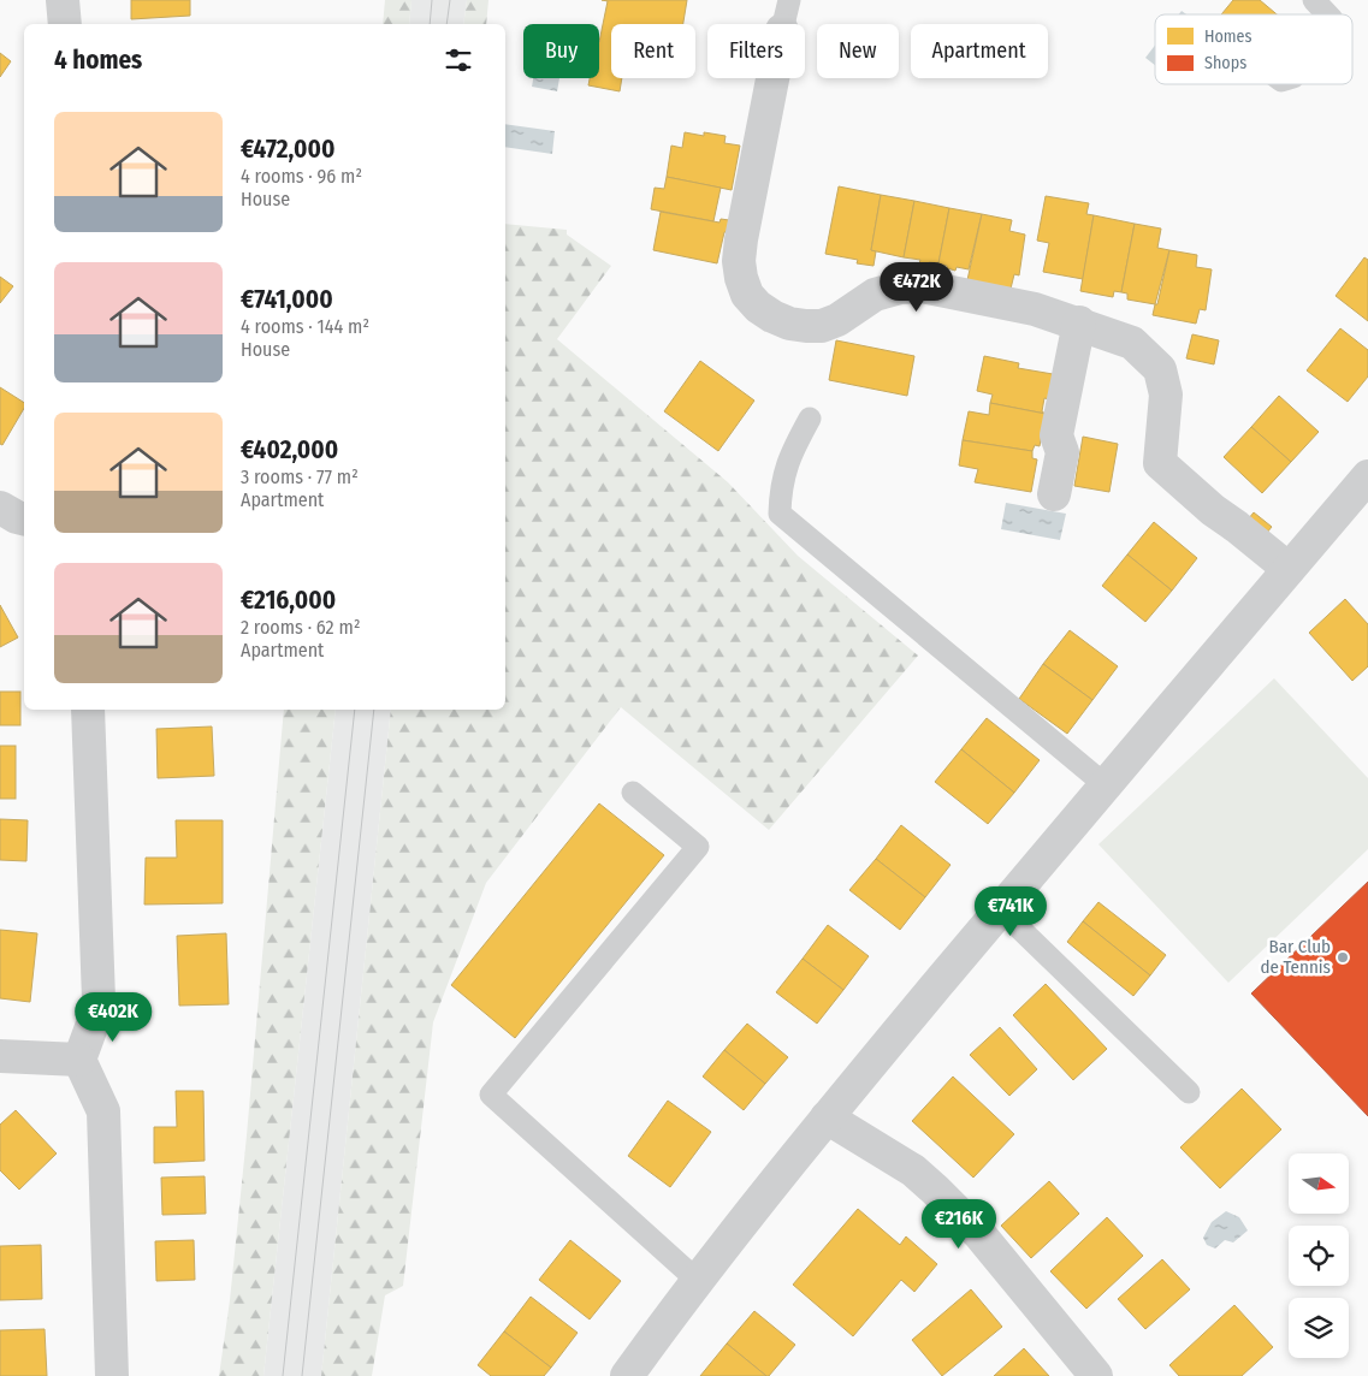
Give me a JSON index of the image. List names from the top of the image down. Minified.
{"places":["Bar Club de Tennis"],"legend":["Homes","Shops"],"north":"right","page":{"chip":["Buy","Rent","Filters","New","Apartment"],"heading":"4 homes","list":[{"name":"€472,000","note":"4 rooms · 96 m² · House"},{"name":"€741,000","note":"4 rooms · 144 m² · House"},{"name":"€402,000","note":"3 rooms · 77 m² · Apartment"},{"name":"€216,000","note":"2 rooms · 62 m² · Apartment"}],"price":["€472K","€741K","€402K","€216K"]}}
